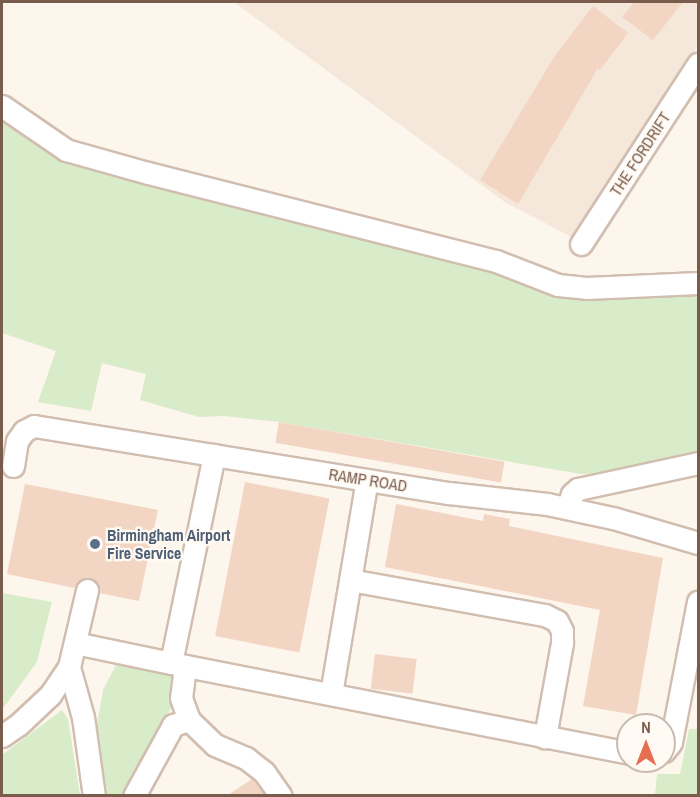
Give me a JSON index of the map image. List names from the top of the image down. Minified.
{"streets":{"street":["THE FORDRIFT","RAMP ROAD"]},"places":["Birmingham Airport Fire Service"],"north":"top"}
